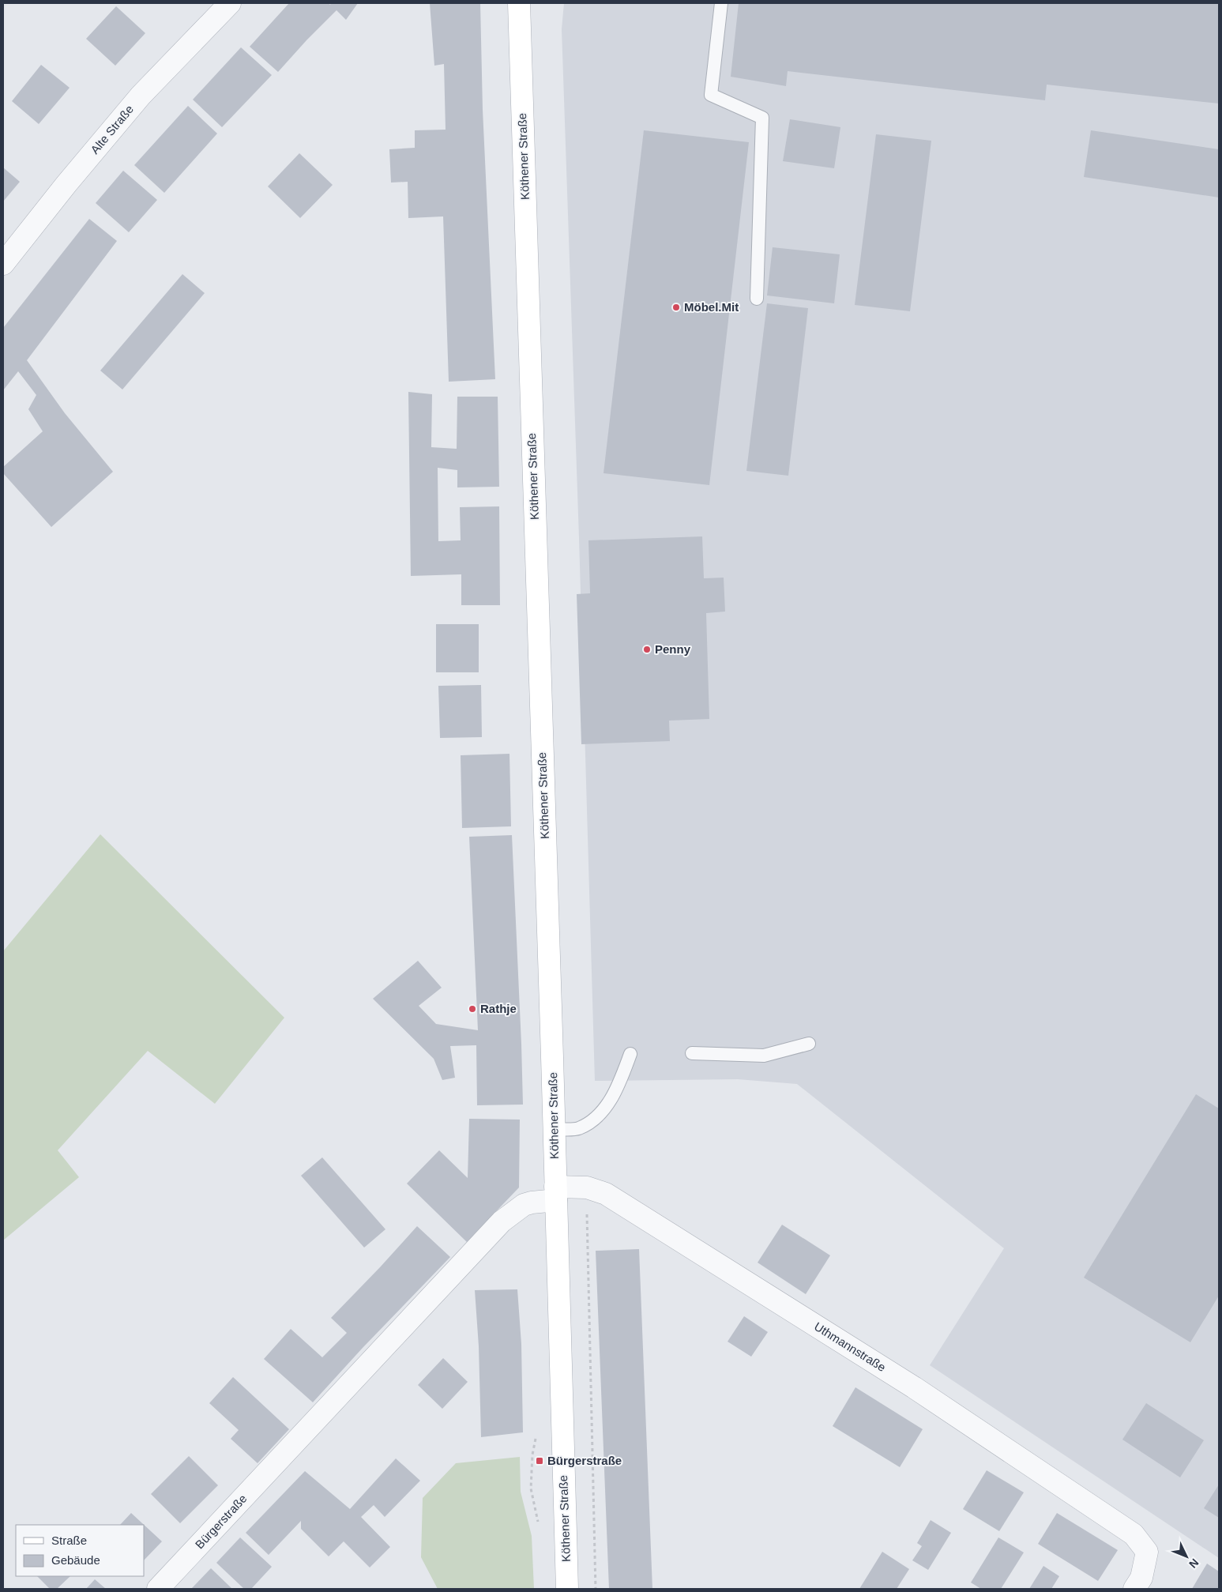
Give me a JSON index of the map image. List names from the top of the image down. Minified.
{"streets":{"main road":["Köthener Straße"],"street":["Alte Straße","Uthmannstraße","Bürgerstraße"]},"crossings":[["Köthener Straße","Uthmannstraße"],["Köthener Straße","Bürgerstraße"],["Uthmannstraße","Bürgerstraße"]],"places":{"other":["Möbel.Mit","Penny","Rathje"],"transit":["Bürgerstraße"]},"legend":["Straße","Gebäude"],"north":"bottom right"}
